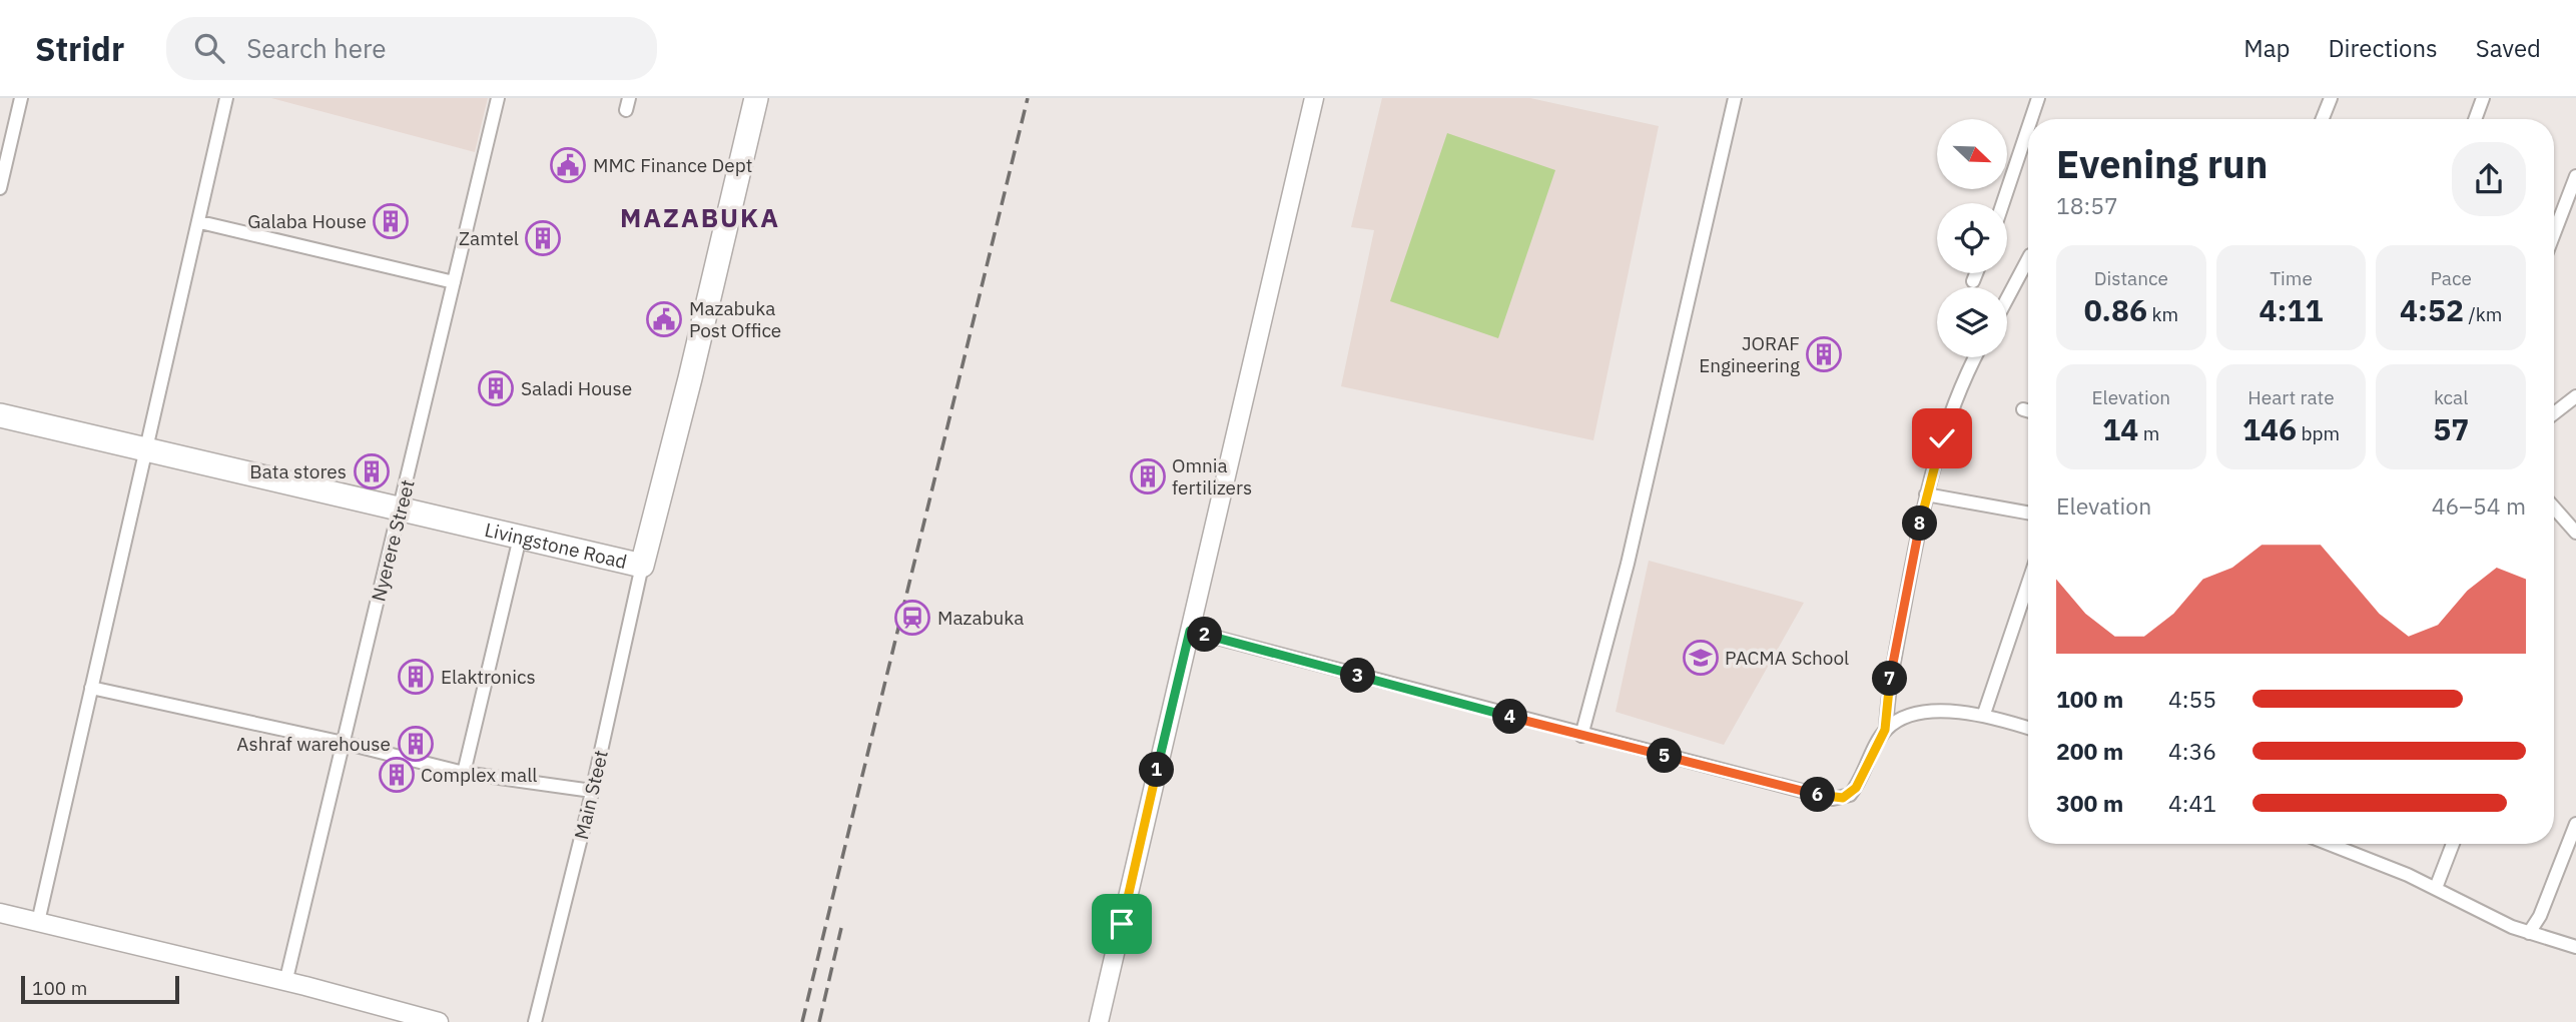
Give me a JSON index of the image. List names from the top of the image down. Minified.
{"streets":{"highway":["Livingstone Road"],"street":["Nyerere Street","Main Steet"]},"crossings":[["Nyerere Street","Livingstone Road"],["Livingstone Road","Main Steet"]],"districts":["MAZABUKA"],"places":{"public building":["MMC Finance Dept","Mazabuka Post Office"],"building":["Galaba House","Zamtel","JORAF Engineering","Saladi House","Bata stores","Omnia fertilizers","Elaktronics","Ashraf warehouse","Complex mall"],"station":["Mazabuka"],"school or university":["PACMA School"]},"scale_bar":"100 m","north":"bottom right","page":{"header":"Stridr","search":"Search here","nav":["Map","Directions","Saved"],"heading":["Evening run","18:57"],"stats":[["Distance","0.86 km"],["Time","4:11"],["Pace","4:52 /km"],["Elevation","14 m"],["Heart rate","146 bpm"],["kcal","57"]],"chart":["Elevation","46–54 m"],"pins":["8","2","3","7","4","5","1","6"],"list":[{"name":"100 m","note":"4:55"},{"name":"200 m","note":"4:36"},{"name":"300 m","note":"4:41"}],"scale":"100 m"}}
